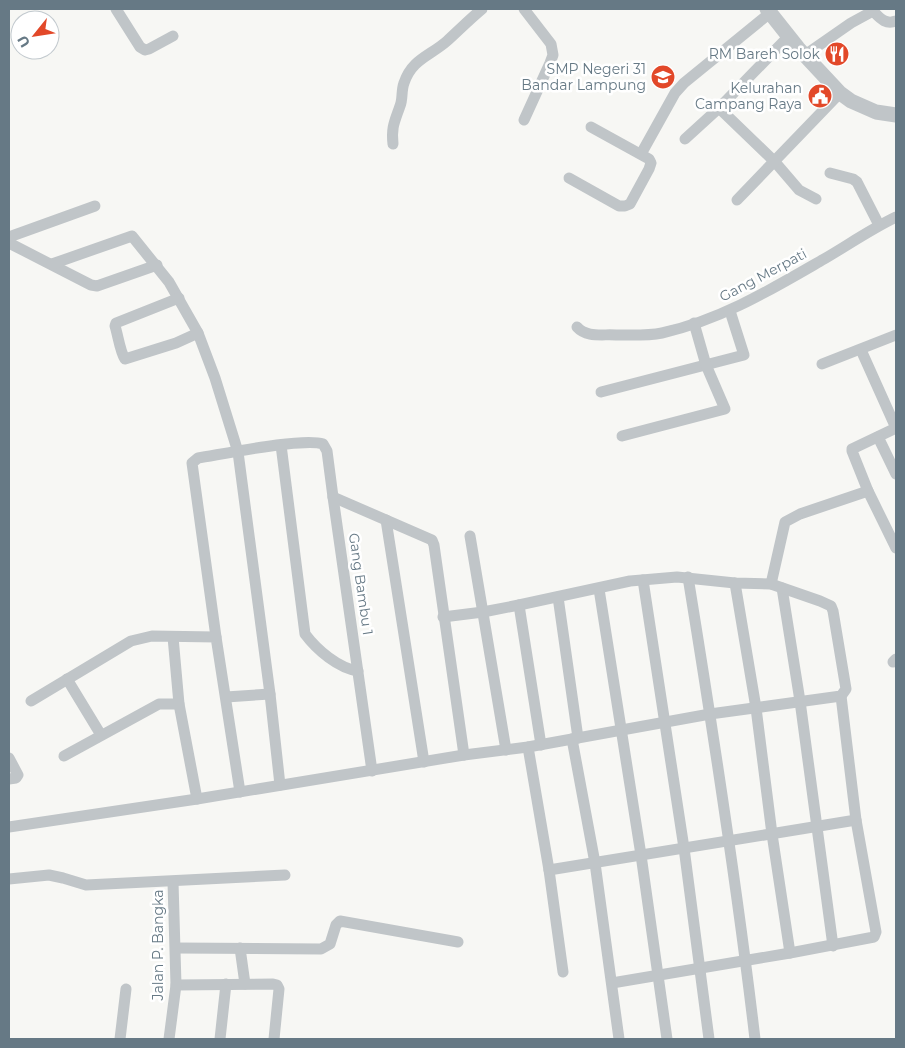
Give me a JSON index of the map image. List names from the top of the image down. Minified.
{"streets":{"street":["Gang Merpati","Gang Bambu 1","Jalan P. Bangka"]},"places":{"restaurant":["RM Bareh Solok"],"school or university":["SMP Negeri 31 Bandar Lampung"],"public building":["Kelurahan Campang Raya"]},"north":"bottom left"}
